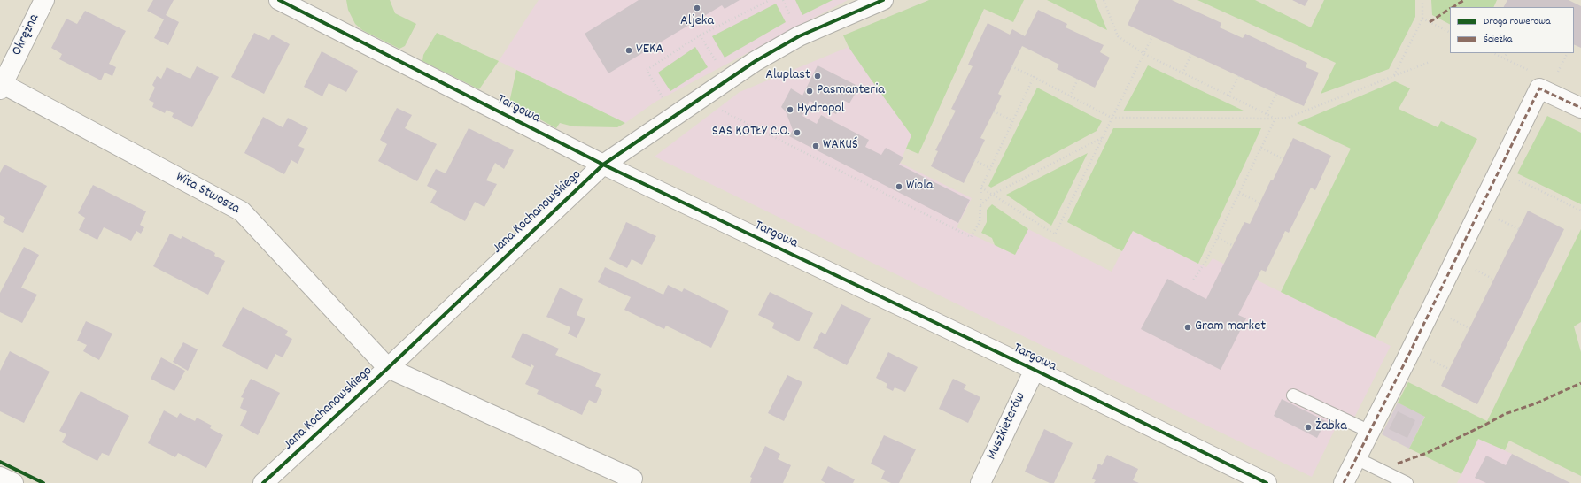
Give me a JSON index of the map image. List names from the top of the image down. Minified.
{"streets":{"street":["Okrężna","Targowa","Wita Stwosza","Jana Kochanowskiego","Muszkieterów"]},"crossings":[["Okrężna","Wita Stwosza"],["Targowa","Jana Kochanowskiego"],["Targowa","Muszkieterów"],["Wita Stwosza","Jana Kochanowskiego"]],"places":["Aljeka","VEKA","Aluplast","Pasmanteria","Hydropol","SAS KOTŁY C.O.","WAKUŚ","Wiola","Gram market","Żabka"],"legend":["Droga rowerowa","Ścieżka"]}
